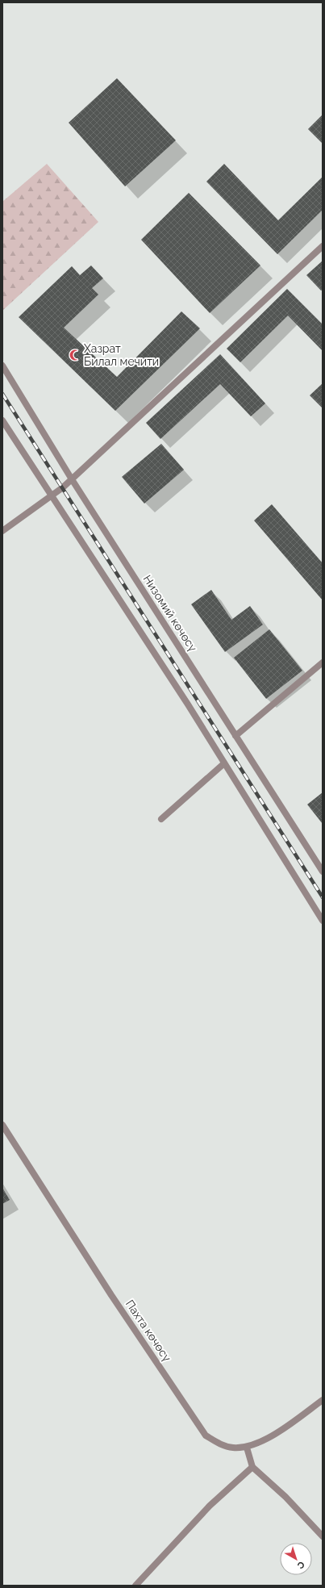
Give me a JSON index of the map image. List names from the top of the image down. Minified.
{"streets":{"street":["Низомий көчөсү","Пахта көчөсү"]},"places":{"mosque":["Хазрат Билал мечити"]},"north":"bottom right"}
